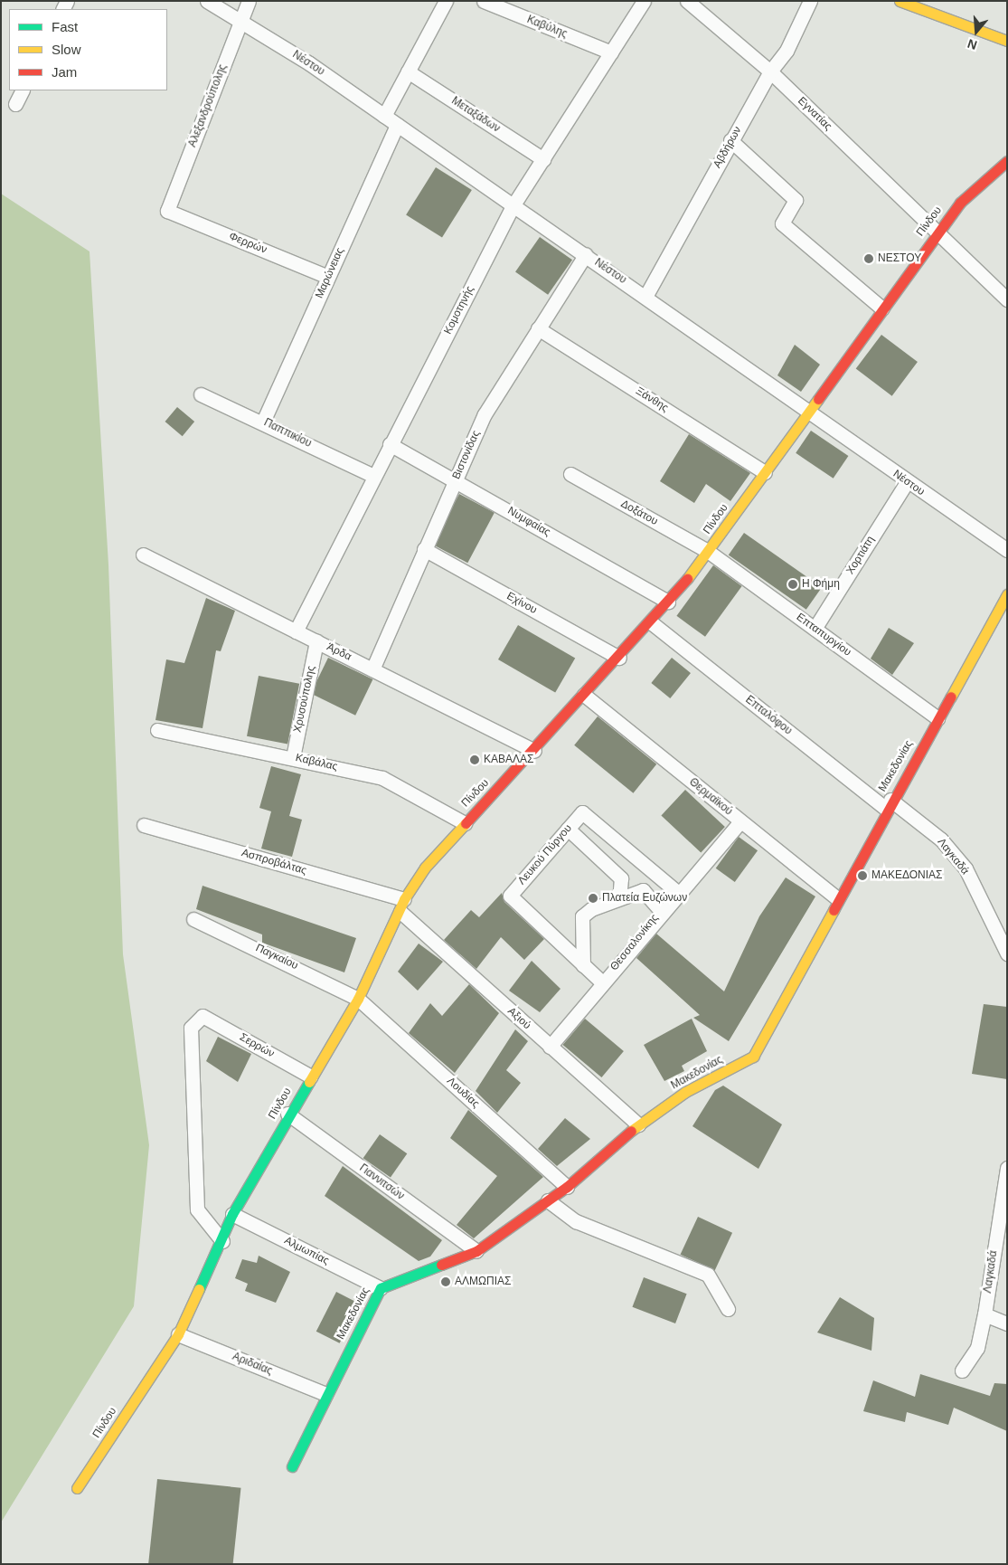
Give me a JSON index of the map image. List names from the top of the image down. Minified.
{"streets":{"street":["Καβύλης","Νέστου","Αλεξανδρούπολης","Εγνατίας","Μεταξάδων","Αβδήρων","Πίνδου","Φερρών","Μαρώνειας","Κομοτηνής","Ξάνθης","Παππικίου","Βιστονίδας","Δοξάτου","Νυμφαίας","Χορτιάτη","Εχίνου","Επταπυργίου","Άρδα","Χρυσούπολης","Επταλόφου","Καβάλας","Μακεδονίας","Θερμαϊκού","Λευκού Πύργου","Λαγκαδά","Ασπροβάλτας","Θεσσαλονίκης","Παγκαίου","Αξιού","Σερρών","Λουδίας","Γιαννιτσών","Αλμωπίας","Αριδαίας"]},"crossings":[["Καβύλης","Κομοτηνής"],["Νέστου","Αλεξανδρούπολης"],["Νέστου","Αβδήρων"],["Νέστου","Πίνδου"],["Νέστου","Μαρώνειας"],["Νέστου","Κομοτηνής"],["Νέστου","Βιστονίδας"],["Νέστου","Χορτιάτη"],["Αλεξανδρούπολης","Φερρών"],["Εγνατίας","Αβδήρων"],["Εγνατίας","Πίνδου"],["Μεταξάδων","Κομοτηνής"],["Πίνδου","Ξάνθης"],["Πίνδου","Δοξάτου"],["Πίνδου","Νυμφαίας"],["Πίνδου","Εχίνου"],["Πίνδου","Επταπυργίου"],["Πίνδου","Άρδα"],["Πίνδου","Επταλόφου"],["Πίνδου","Καβάλας"],["Πίνδου","Θερμαϊκού"],["Πίνδου","Ασπροβάλτας"],["Πίνδου","Παγκαίου"],["Πίνδου","Αξιού"],["Πίνδου","Σερρών"],["Πίνδου","Λουδίας"],["Πίνδου","Γιαννιτσών"],["Πίνδου","Αλμωπίας"],["Πίνδου","Αριδαίας"],["Φερρών","Μαρώνειας"],["Μαρώνειας","Παππικίου"],["Κομοτηνής","Παππικίου"],["Κομοτηνής","Νυμφαίας"],["Κομοτηνής","Άρδα"],["Ξάνθης","Βιστονίδας"],["Βιστονίδας","Νυμφαίας"],["Βιστονίδας","Εχίνου"],["Βιστονίδας","Άρδα"],["Δοξάτου","Επταπυργίου"],["Χορτιάτη","Επταπυργίου"],["Επταπυργίου","Μακεδονίας"],["Άρδα","Χρυσούπολης"],["Χρυσούπολης","Καβάλας"],["Επταλόφου","Μακεδονίας"],["Επταλόφου","Λαγκαδά"],["Μακεδονίας","Θερμαϊκού"],["Μακεδονίας","Λαγκαδά"],["Μακεδονίας","Αξιού"],["Μακεδονίας","Λουδίας"],["Μακεδονίας","Γιαννιτσών"],["Μακεδονίας","Αλμωπίας"],["Μακεδονίας","Αριδαίας"],["Θερμαϊκού","Θεσσαλονίκης"],["Λευκού Πύργου","Θεσσαλονίκης"],["Ασπροβάλτας","Αξιού"],["Θεσσαλονίκης","Αξιού"],["Παγκαίου","Λουδίας"]],"places":["ΝΕΣΤΟΥ","Η Φήμη","ΚΑΒΑΛΑΣ","ΜΑΚΕΔΟΝΙΑΣ","Πλατεία Ευζώνων","ΑΛΜΩΠΙΑΣ"],"legend":["Fast","Slow","Jam"],"north":"bottom"}
